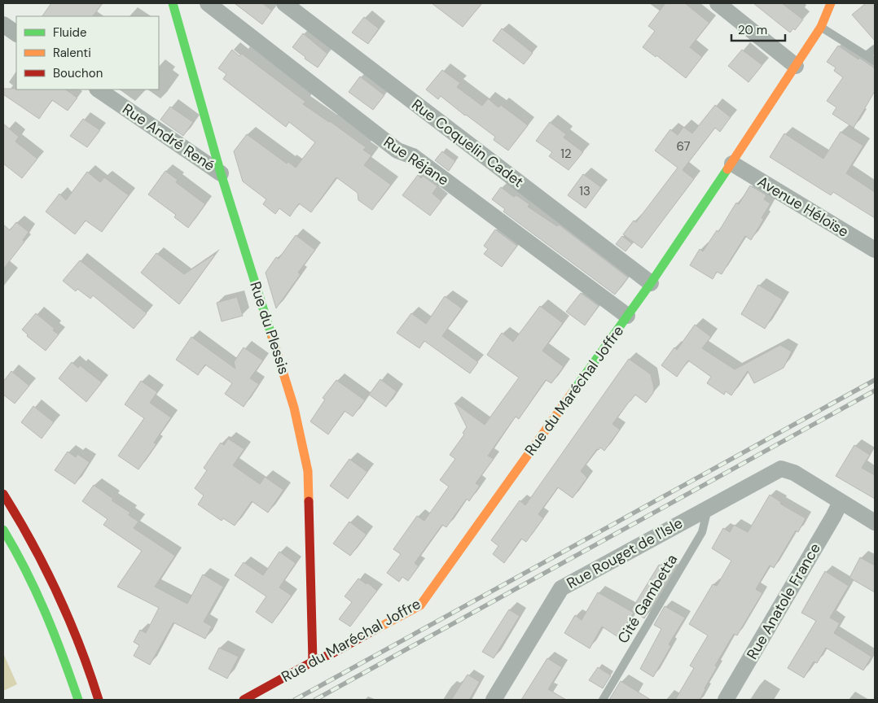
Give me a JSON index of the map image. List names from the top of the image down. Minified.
{"streets":{"street":["Rue André René","Rue Coquelin Cadet","Rue Réjane","Avenue Héloïse","Rue du Plessis","Rue du Maréchal Joffre","Rue Rouget de l'Isle","Rue Anatole France"],"lane":["Cité Gambetta"]},"crossings":[["Rue André René","Rue du Plessis"],["Rue Coquelin Cadet","Rue du Maréchal Joffre"],["Rue Réjane","Rue du Maréchal Joffre"],["Avenue Héloïse","Rue du Maréchal Joffre"],["Rue du Plessis","Rue du Maréchal Joffre"],["Rue Rouget de l'Isle","Cité Gambetta"],["Rue Rouget de l'Isle","Rue Anatole France"]],"house_numbers":["67","12","13"],"legend":["Fluide","Ralenti","Bouchon"],"scale_bar":"20 m"}
